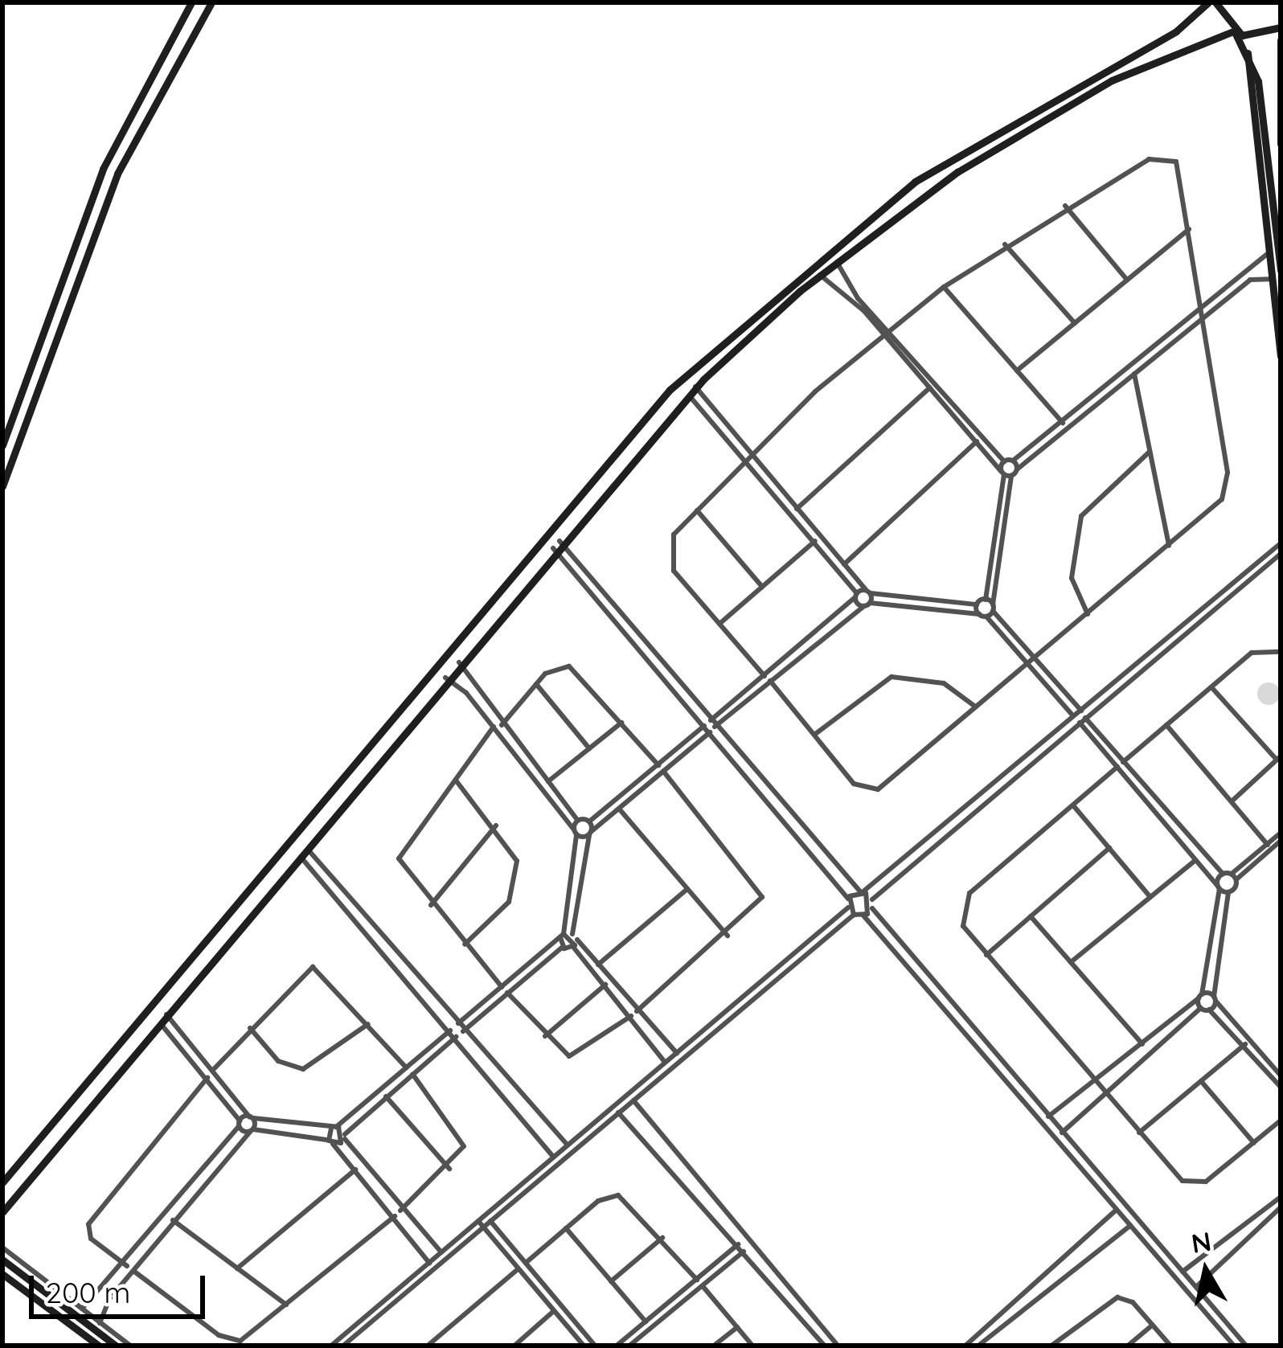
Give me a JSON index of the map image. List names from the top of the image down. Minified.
{"scale_bar":"200 m","north":"top"}
